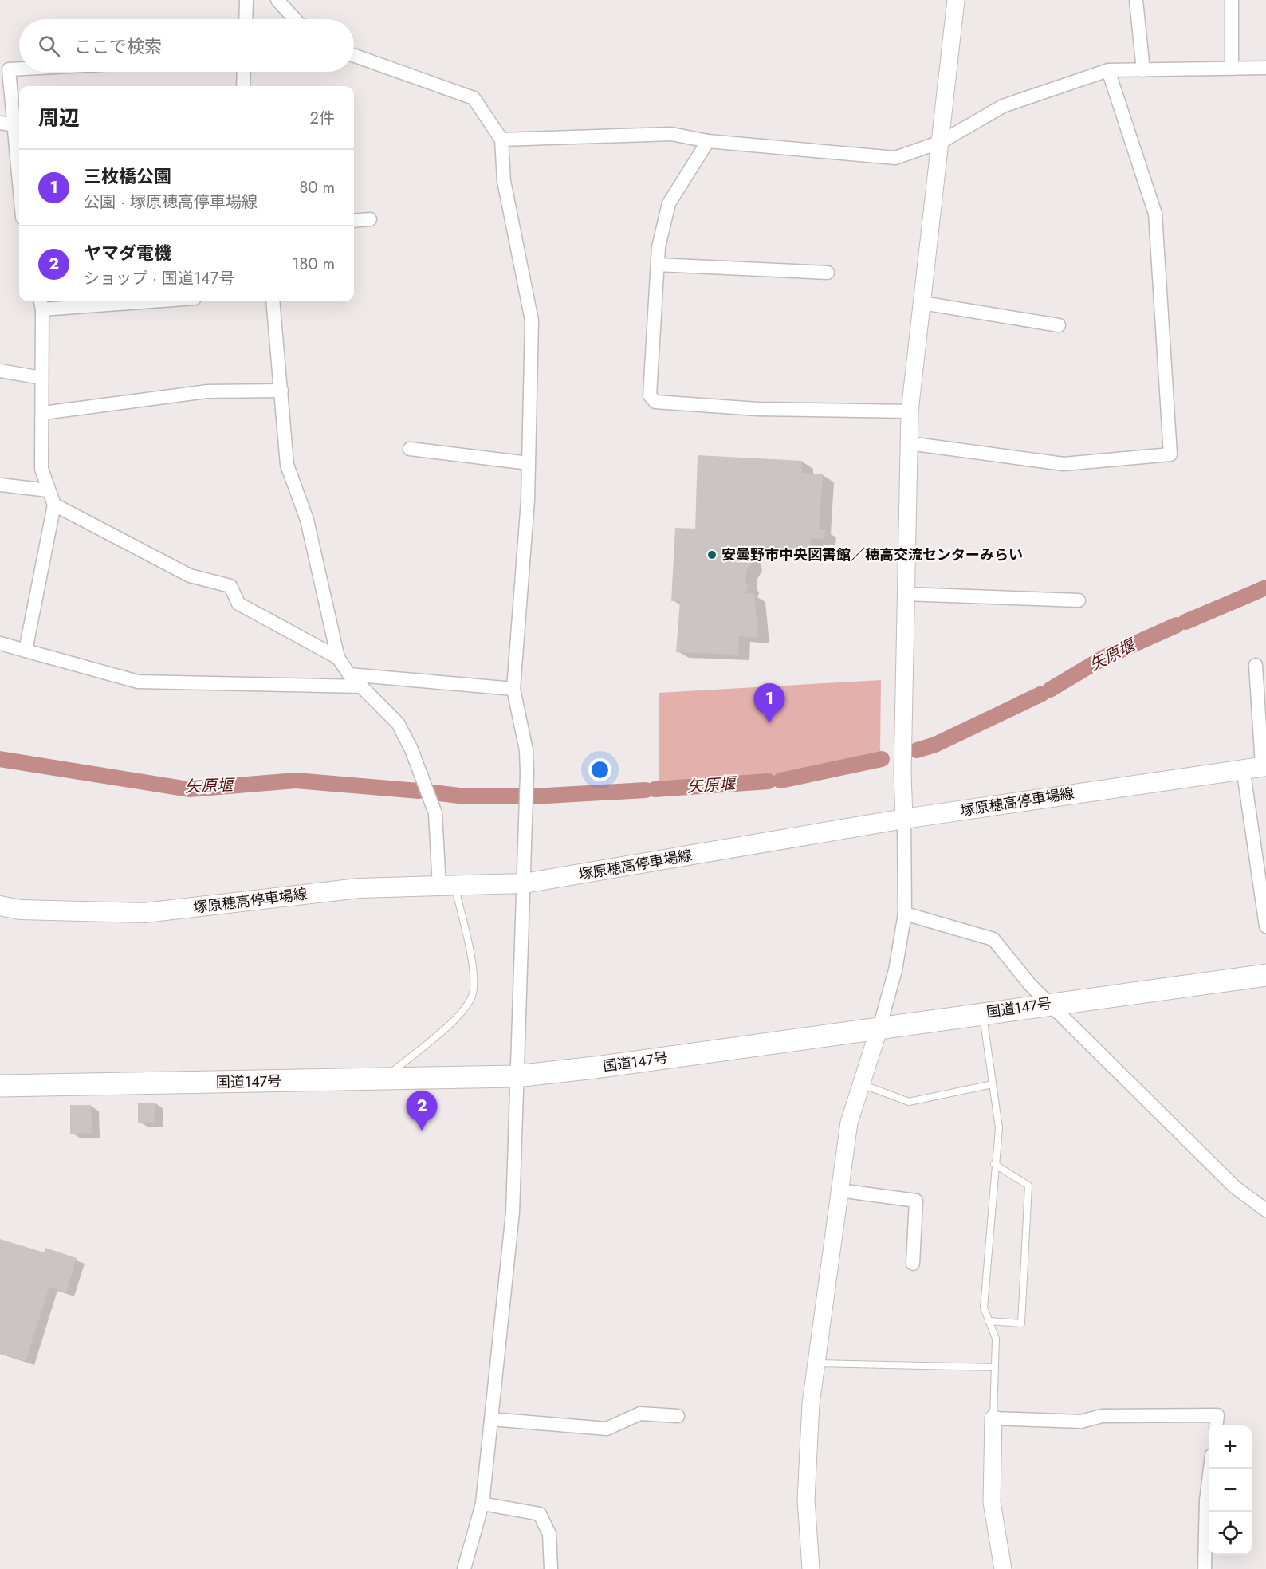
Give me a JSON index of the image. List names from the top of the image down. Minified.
{"streets":{"highway":["国道147号"],"main road":["塚原穂高停車場線"]},"water":["矢原堰"],"places":["安曇野市中央図書館／穂高交流センターみらい"],"page":{"search":"ここで検索","heading":["周辺","2件"],"list":[{"mark":"1","name":"三枚橋公園","note":"公園 · 塚原穂高停車場線","value":"80 m"},{"mark":"2","name":"ヤマダ電機","note":"ショップ · 国道147号","value":"180 m"}],"pins":["1","2"],"map_buttons":["+","−"]}}
